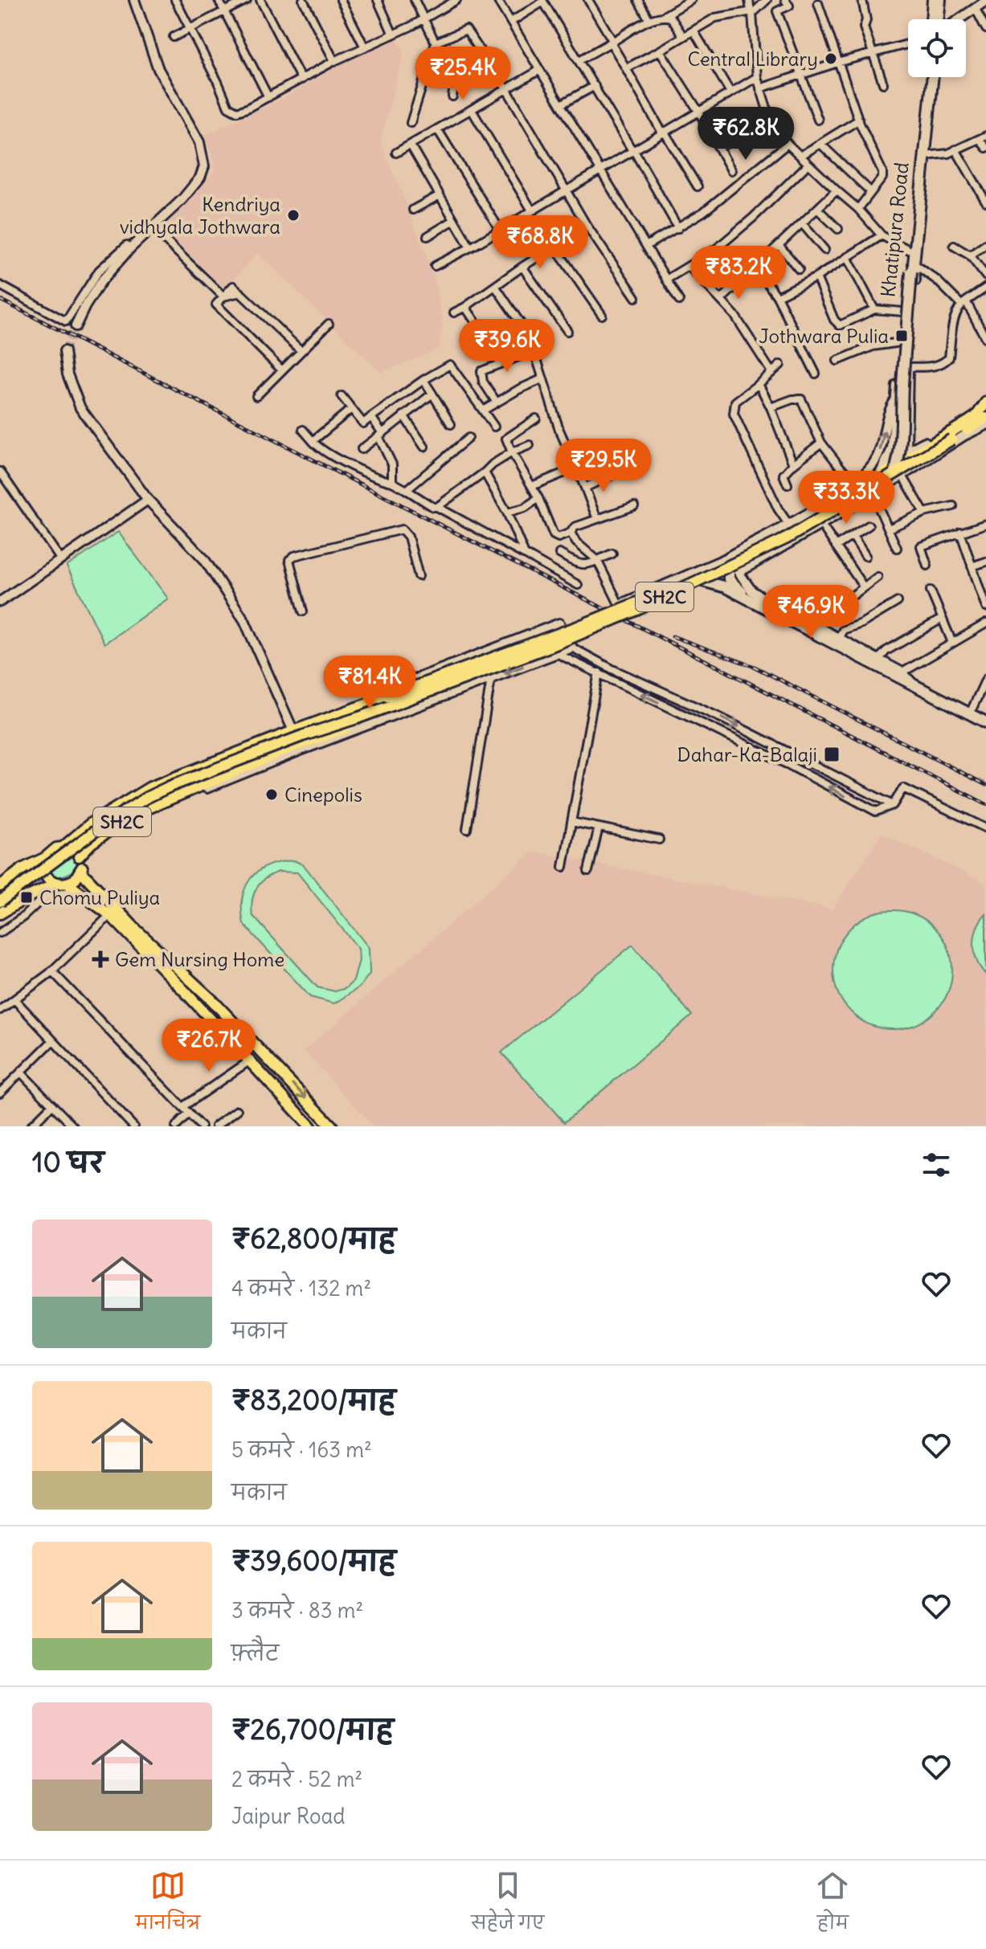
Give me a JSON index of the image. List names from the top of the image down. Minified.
{"streets":{"main road":["Khatipura Road","SH2C"]},"places":{"other":["Central Library","Kendriya vidhyala Jothwara","Cinepolis"],"transit":["Jothwara Pulia","Dahar-Ka-Balaji","Chomu Puliya"],"health":["Gem Nursing Home"]},"page":{"price":["₹25.4K","₹62.8K","₹68.8K","₹83.2K","₹39.6K","₹29.5K","₹33.3K","₹46.9K","₹81.4K","₹26.7K"],"heading":"10 घर","list":[{"name":"₹62,800/माह","note":"4 कमरे · 132 m² · मकान"},{"name":"₹83,200/माह","note":"5 कमरे · 163 m² · मकान"},{"name":"₹39,600/माह","note":"3 कमरे · 83 m² · फ़्लैट"},{"name":"₹26,700/माह","note":"2 कमरे · 52 m² · Jaipur Road"}],"tabs":["मानचित्र","सहेजे गए","होम"]}}
